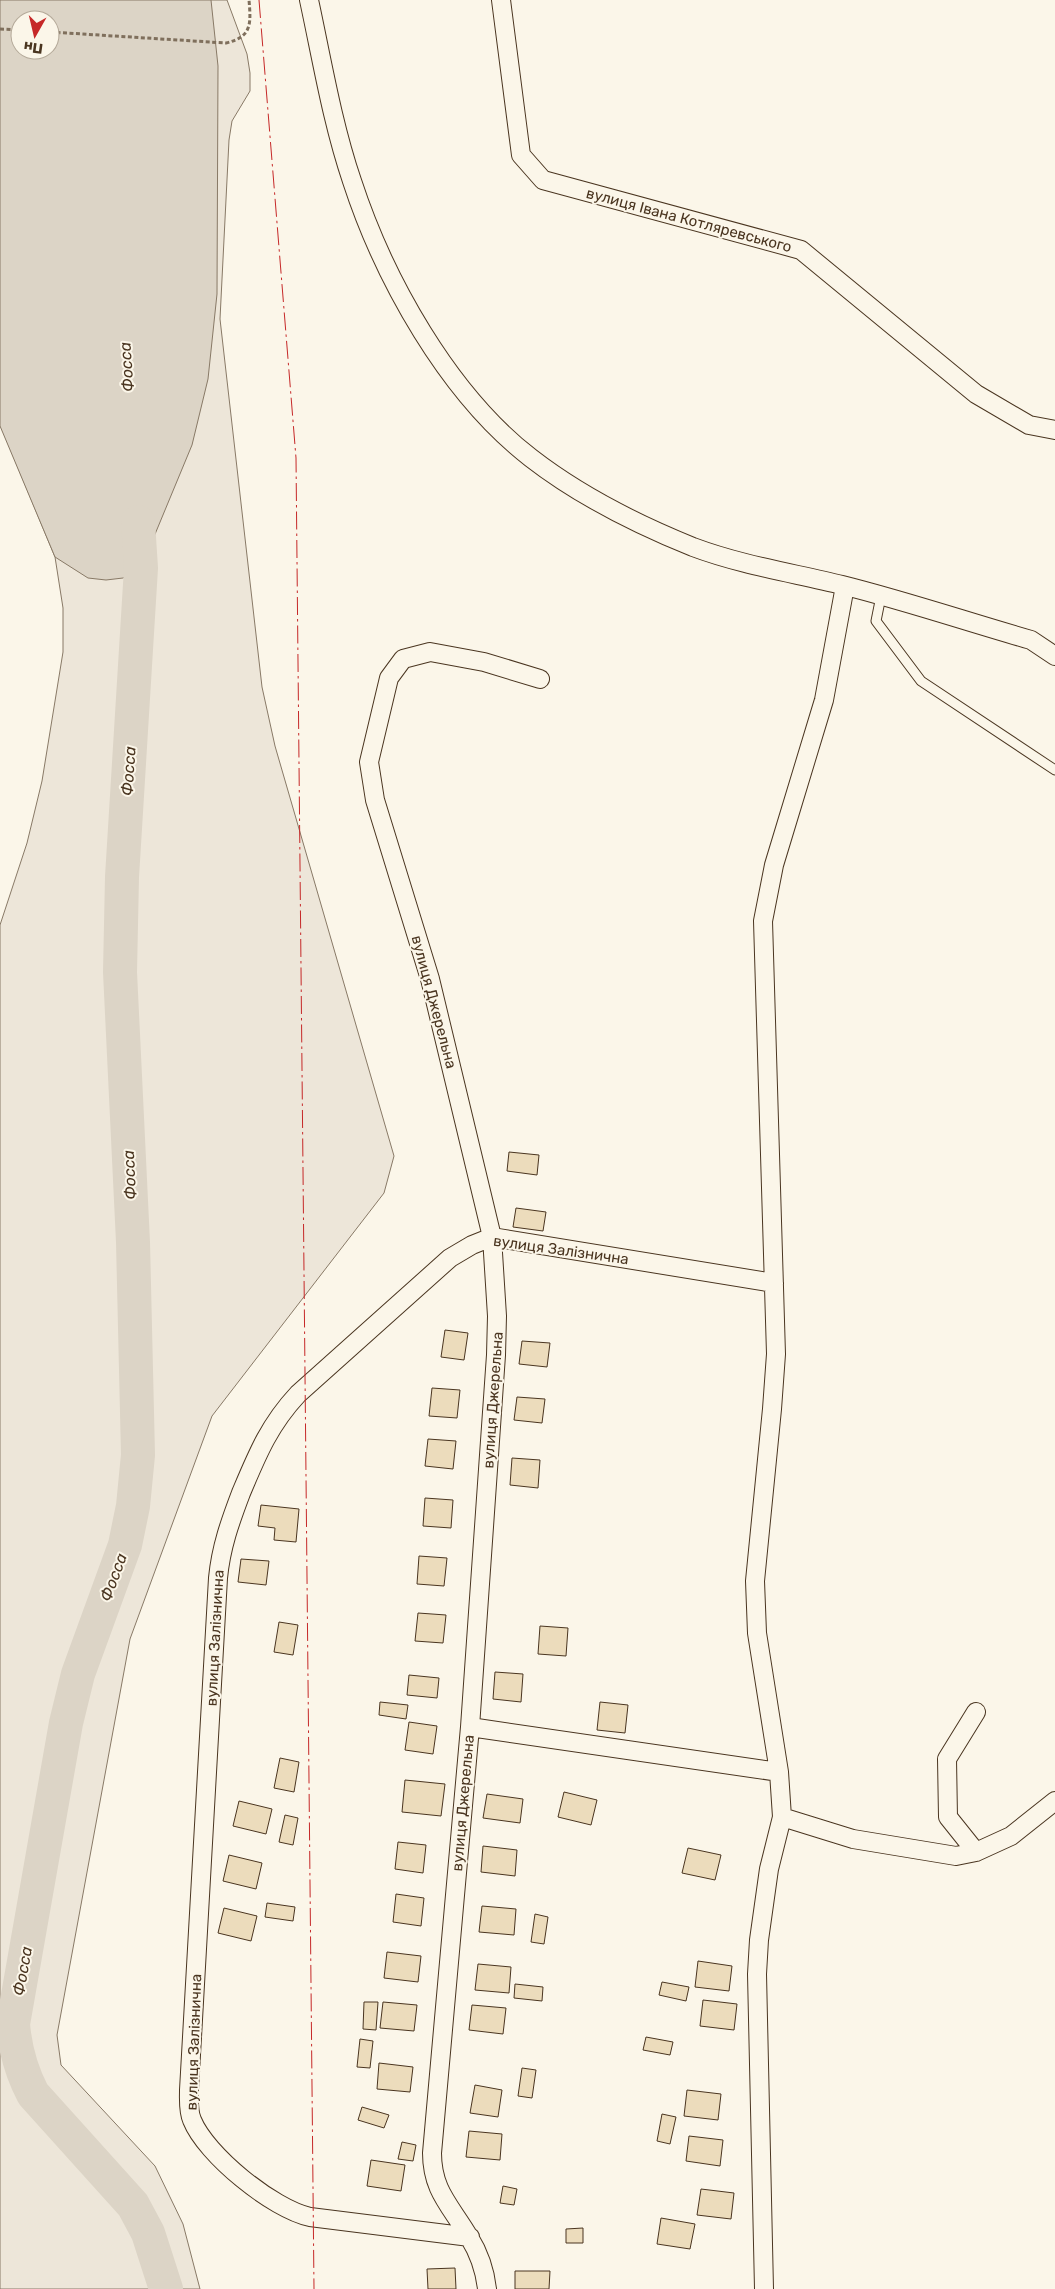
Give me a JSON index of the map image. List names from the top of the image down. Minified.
{"streets":{"street":["вулиця Івана Котляревського","вулиця Джерельна","вулиця Залізнична"]},"crossings":[["вулиця Джерельна","вулиця Залізнична"]],"water":["Фосса"],"north":"bottom"}
